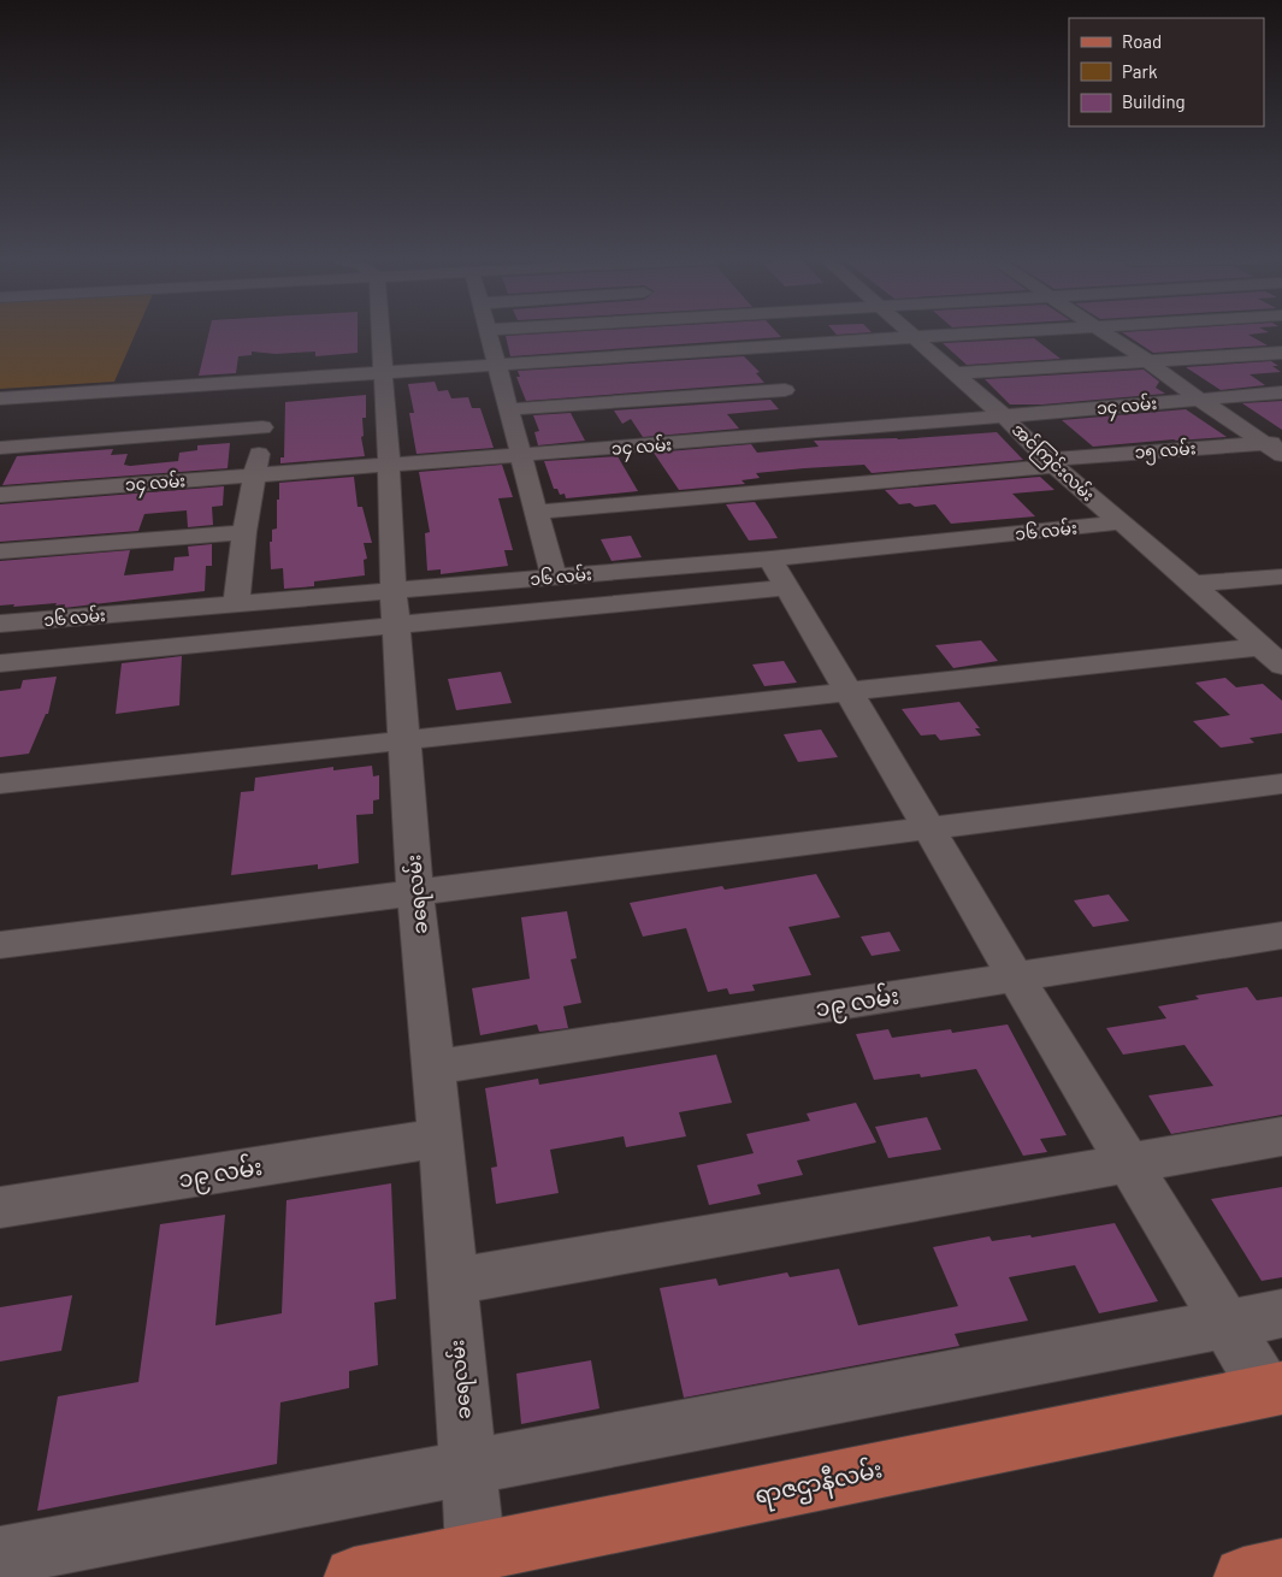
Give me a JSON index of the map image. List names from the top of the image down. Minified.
{"streets":{"main road":["ရာဇဌာနီလမ်း"],"street":["၁၄ လမ်း","၁၅ လမ်း","အင်ကြင်းလမ်း","၁၆ လမ်း","ခရေလမ်း","၁၉ လမ်း"]},"crossings":[["၁၄ လမ်း","အင်ကြင်းလမ်း"],["၁၄ လမ်း","ခရေလမ်း"],["၁၅ လမ်း","အင်ကြင်းလမ်း"],["အင်ကြင်းလမ်း","၁၆ လမ်း"],["၁၆ လမ်း","ခရေလမ်း"],["ခရေလမ်း","၁၉ လမ်း"],["ခရေလမ်း","ရာဇဌာနီလမ်း"]],"legend":["Road","Park","Building"]}
